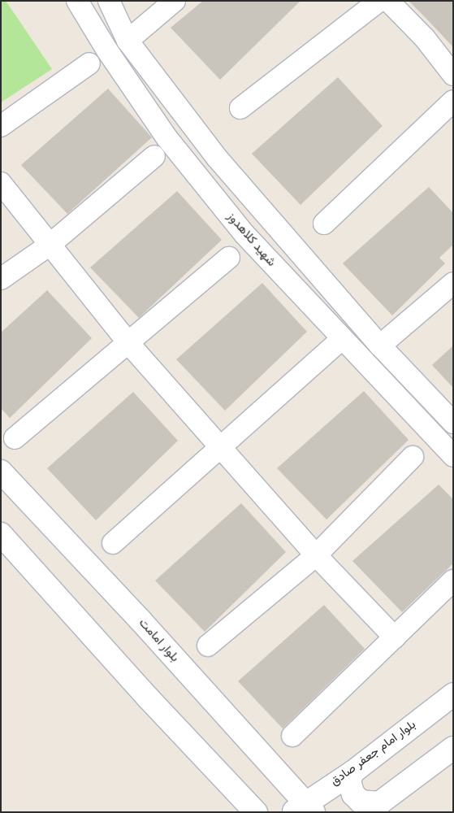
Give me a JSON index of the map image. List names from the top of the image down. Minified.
{"streets":{"street":["شهید کلاهدوز","بلوار امامت","بلوار امام جعفر صادق"]},"crossings":[["بلوار امامت","بلوار امام جعفر صادق"]]}
